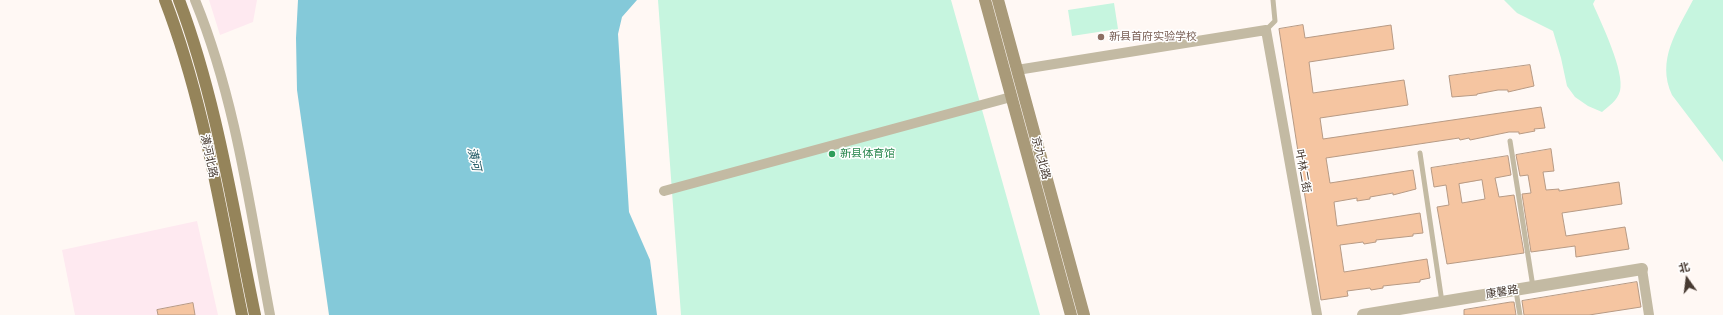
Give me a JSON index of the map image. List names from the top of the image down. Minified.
{"streets":{"main road":["潢河北路","京九北路"],"street":["叶林二街","康馨路"]},"water":["潢河"],"places":["新县首府实验学校","新县体育馆"],"north":"top"}
